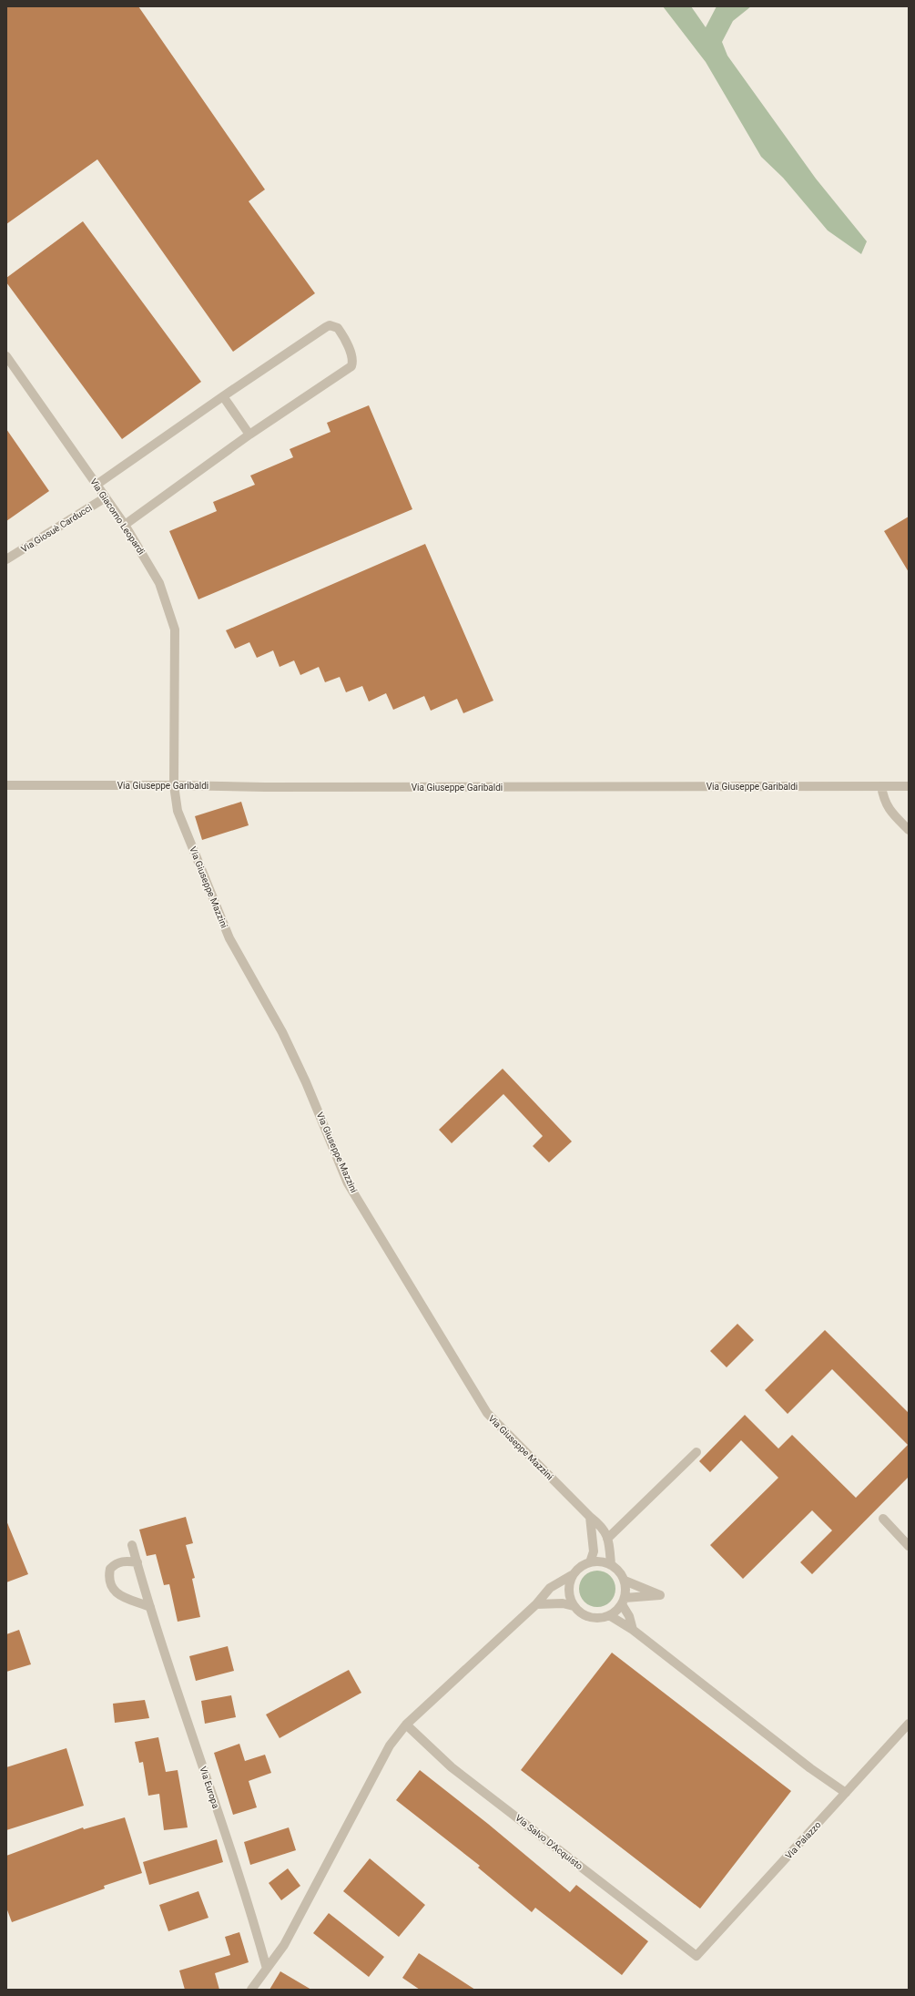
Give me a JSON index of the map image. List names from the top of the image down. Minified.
{"streets":{"street":["Via Giacomo Leopardi","Via Giosuè Carducci","Via Giuseppe Garibaldi","Via Giuseppe Mazzini","Via Europa","Via Palazzo","Via Salvo D'Acquisto"]},"crossings":[["Via Giacomo Leopardi","Via Giosuè Carducci"],["Via Giacomo Leopardi","Via Giuseppe Garibaldi"],["Via Giacomo Leopardi","Via Giuseppe Mazzini"],["Via Giuseppe Garibaldi","Via Giuseppe Mazzini"],["Via Palazzo","Via Salvo D'Acquisto"]]}
